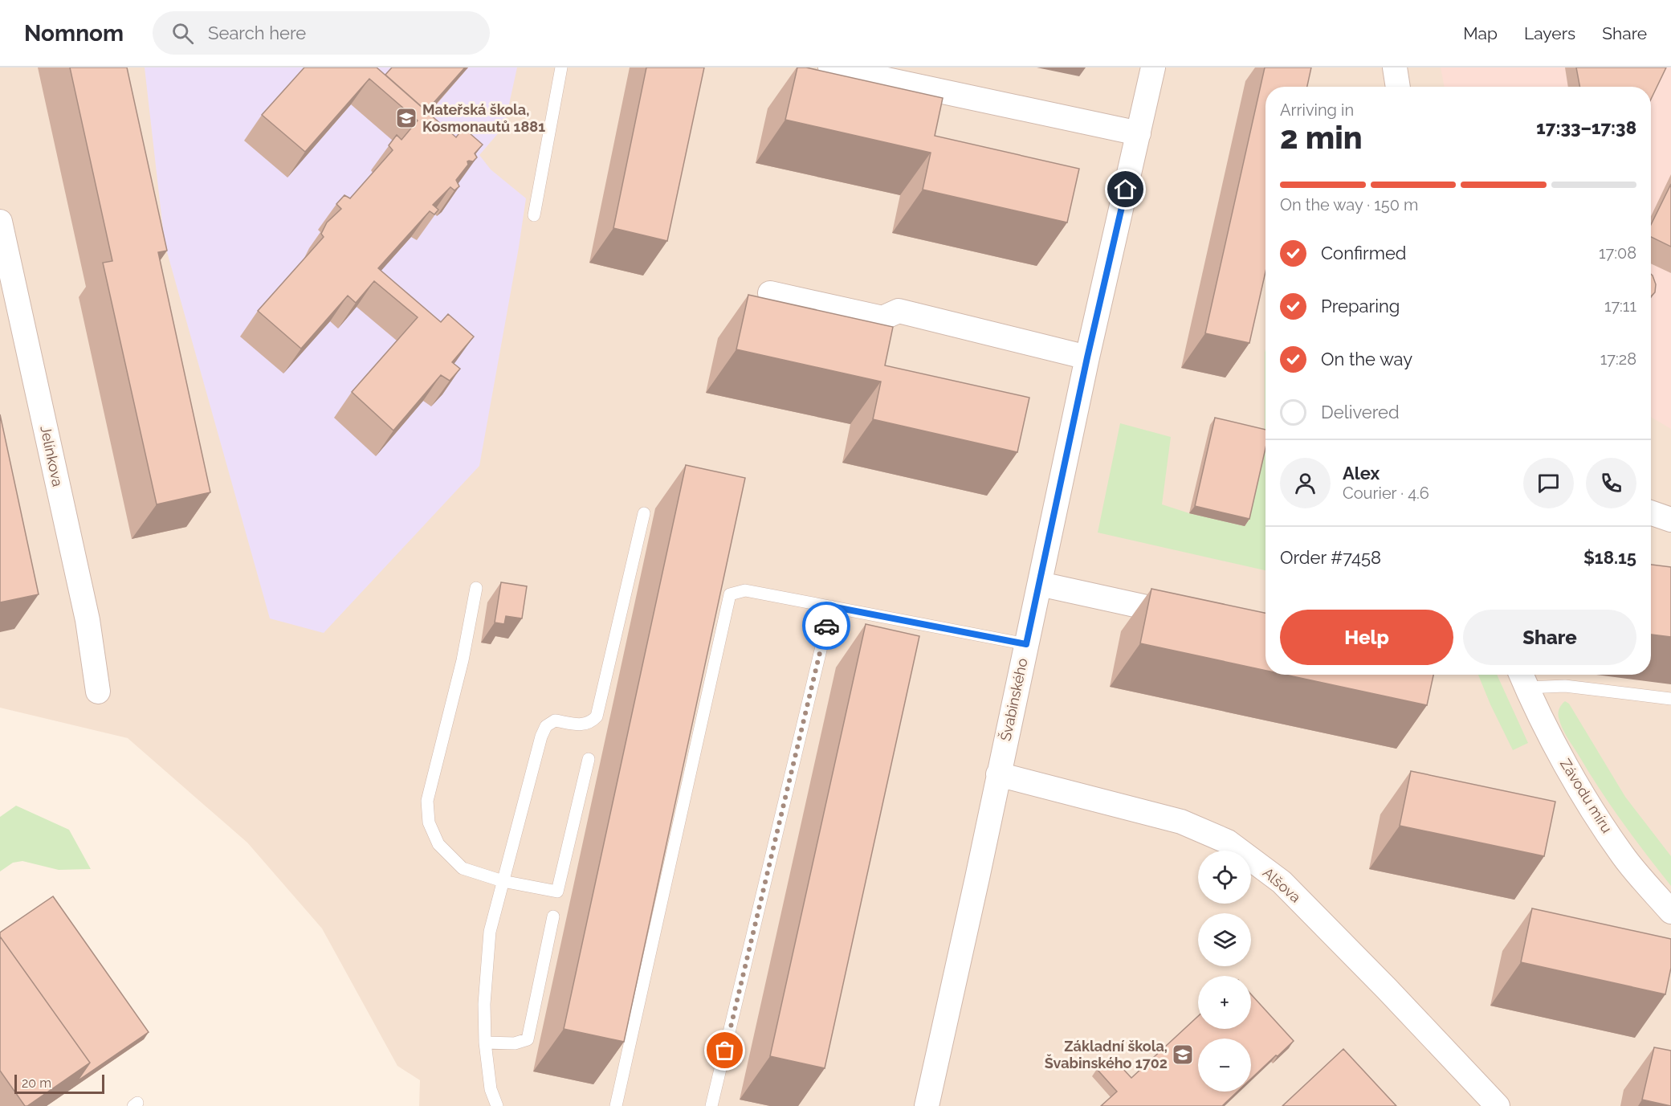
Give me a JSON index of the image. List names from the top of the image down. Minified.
{"streets":{"street":["Jelínkova","Švabinského","Závodu míru","Alšova"]},"crossings":[["Švabinského","Alšova"]],"places":{"school or university":["Mateřská škola, Kosmonautů 1881","Základní škola, Švabinského 1702"]},"scale_bar":"20 m","page":{"header":"Nomnom","search":"Search here","nav":["Map","Layers","Share"],"heading":["2 min","Arriving in","17:33–17:38"],"panel":["Alex","Courier · 4.6","Order #7458","$18.15"],"bar":"On the way · 150 m","list":[["Confirmed","17:08"],["Preparing","17:11"],["On the way","17:28"],"Delivered"],"buttons":["Help","Share"],"map_buttons":["+","−"],"scale":"20 m"}}
